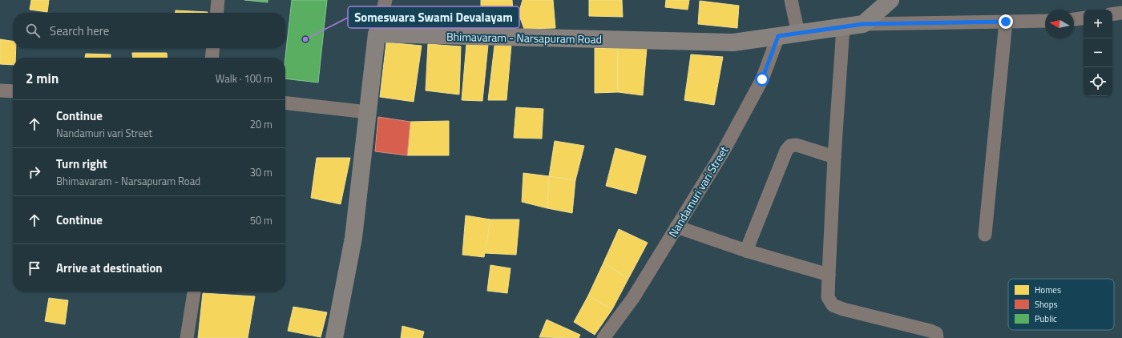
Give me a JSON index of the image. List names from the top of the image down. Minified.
{"streets":{"main road":["Bhimavaram - Narsapuram Road"],"street":["Nandamuri vari Street"]},"crossings":[["Bhimavaram - Narsapuram Road","Nandamuri vari Street"]],"places":["Someswara Swami Devalayam"],"legend":["Homes","Shops","Public"],"north":"left","page":{"map_buttons":["+","−"],"search":"Search here","heading":["2 min","Walk · 100 m"],"list":[["Continue","Nandamuri vari Street","20 m"],["Turn right","Bhimavaram - Narsapuram Road","30 m"],["Continue","50 m"],"Arrive at destination"]}}
